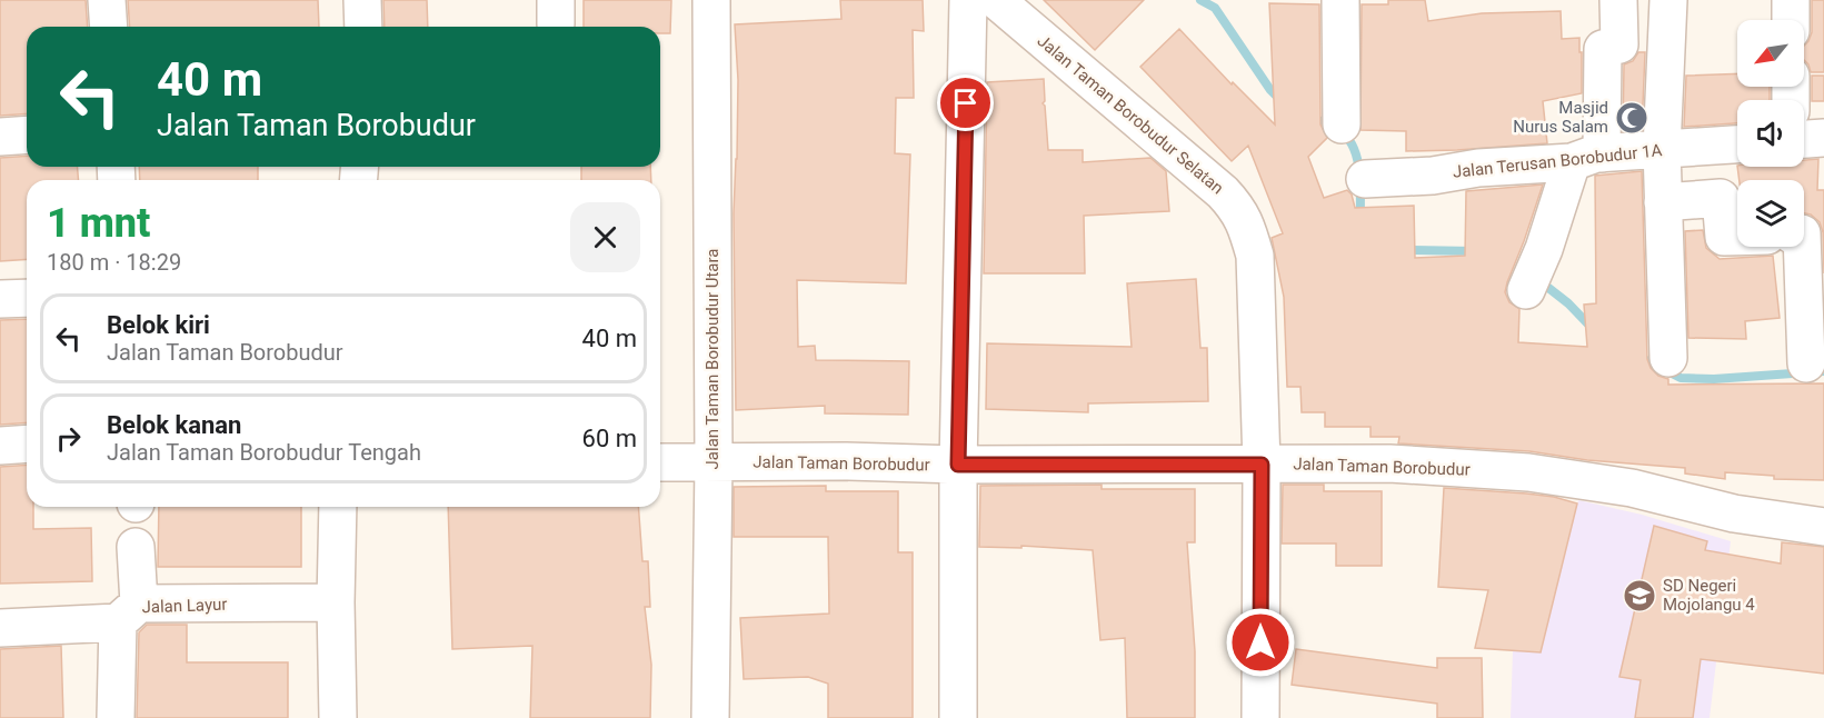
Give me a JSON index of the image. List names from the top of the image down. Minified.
{"streets":{"street":["Jalan Taman Borobudur Selatan","Jalan Terusan Borobudur 1A","Jalan Taman Borobudur Utara","Jalan Taman Borobudur","Jalan Layur"]},"crossings":[["Jalan Taman Borobudur Selatan","Jalan Taman Borobudur"],["Jalan Taman Borobudur Utara","Jalan Taman Borobudur"]],"places":{"mosque":["Masjid Nurus Salam"],"school or university":["SD Negeri Mojolangu 4"]},"north":"bottom left","page":{"turn":["40 m","Jalan Taman Borobudur"],"heading":["1 mnt","180 m · 18:29"],"list":[{"name":"Belok kiri","note":"Jalan Taman Borobudur","value":"40 m"},{"name":"Belok kanan","note":"Jalan Taman Borobudur Tengah","value":"60 m"}]}}
